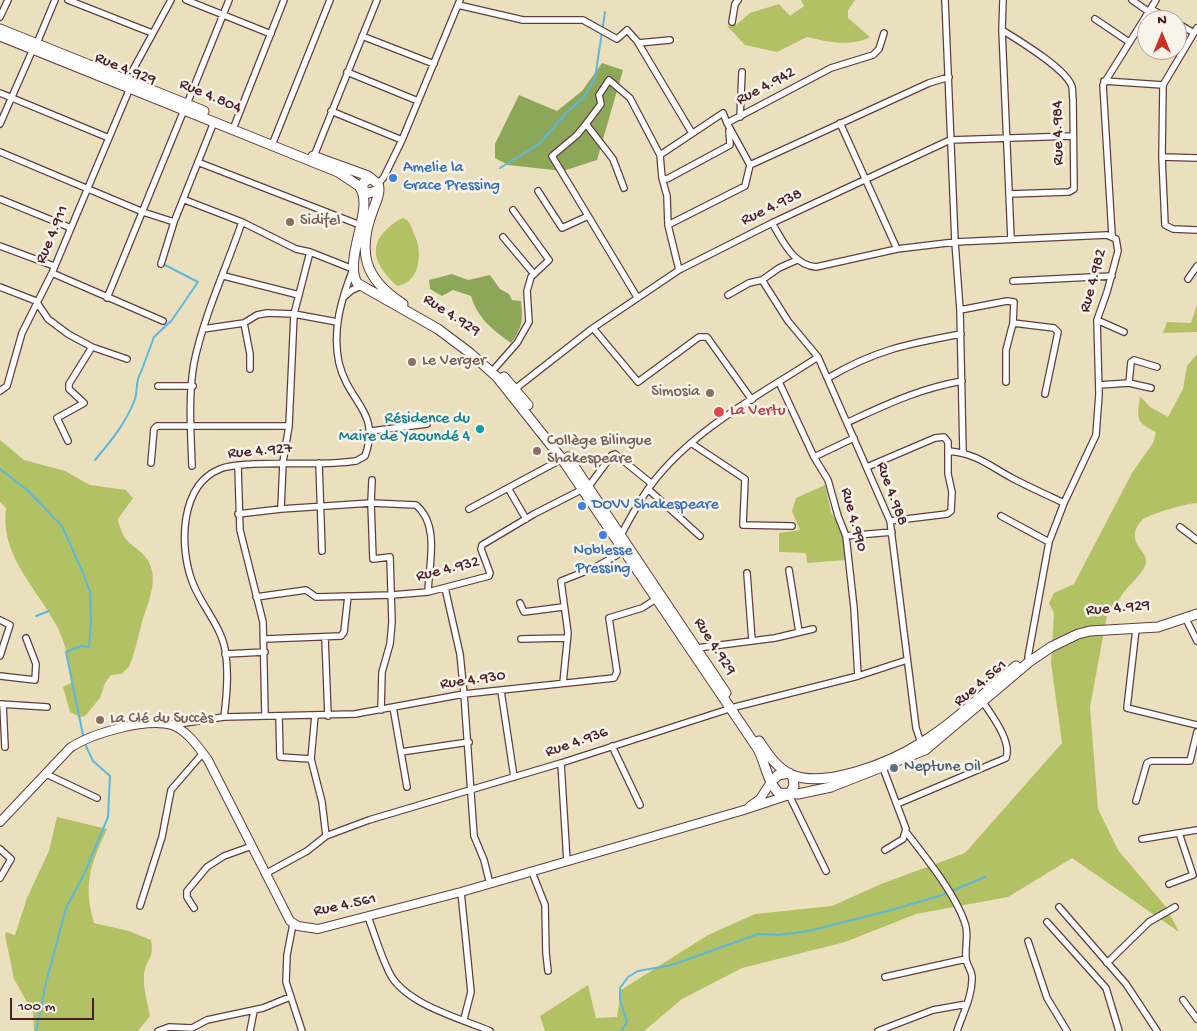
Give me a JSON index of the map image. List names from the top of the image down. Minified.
{"streets":{"main road":["Rue 4.929","Rue 4.804","Rue 4.561"],"street":["Rue 4.942","Rue 4.984","Rue 4.938","Rue 4.911","Rue 4.982","Rue 4.927","Rue 4.988","Rue 4.990","Rue 4.932","Rue 4.930","Rue 4.936"]},"crossings":[["Rue 4.929","Rue 4.804"],["Rue 4.929","Rue 4.938"],["Rue 4.929","Rue 4.982"],["Rue 4.929","Rue 4.988"],["Rue 4.929","Rue 4.932"],["Rue 4.929","Rue 4.930"],["Rue 4.929","Rue 4.561"],["Rue 4.929","Rue 4.936"],["Rue 4.804","Rue 4.911"],["Rue 4.984","Rue 4.938"],["Rue 4.927","Rue 4.930"],["Rue 4.988","Rue 4.936"],["Rue 4.990","Rue 4.936"],["Rue 4.561","Rue 4.936"]],"places":["Amelie la Grace Pressing","Sidifel","Le Verger","Simosia","La Vertu","Résidence du Maire de Yaoundé 4","Collège Bilingue Shakespeare","DOVV Shakespeare","Noblesse Pressing","La Clé du Succès","Neptune Oil"],"scale_bar":"100 m","north":"top"}
